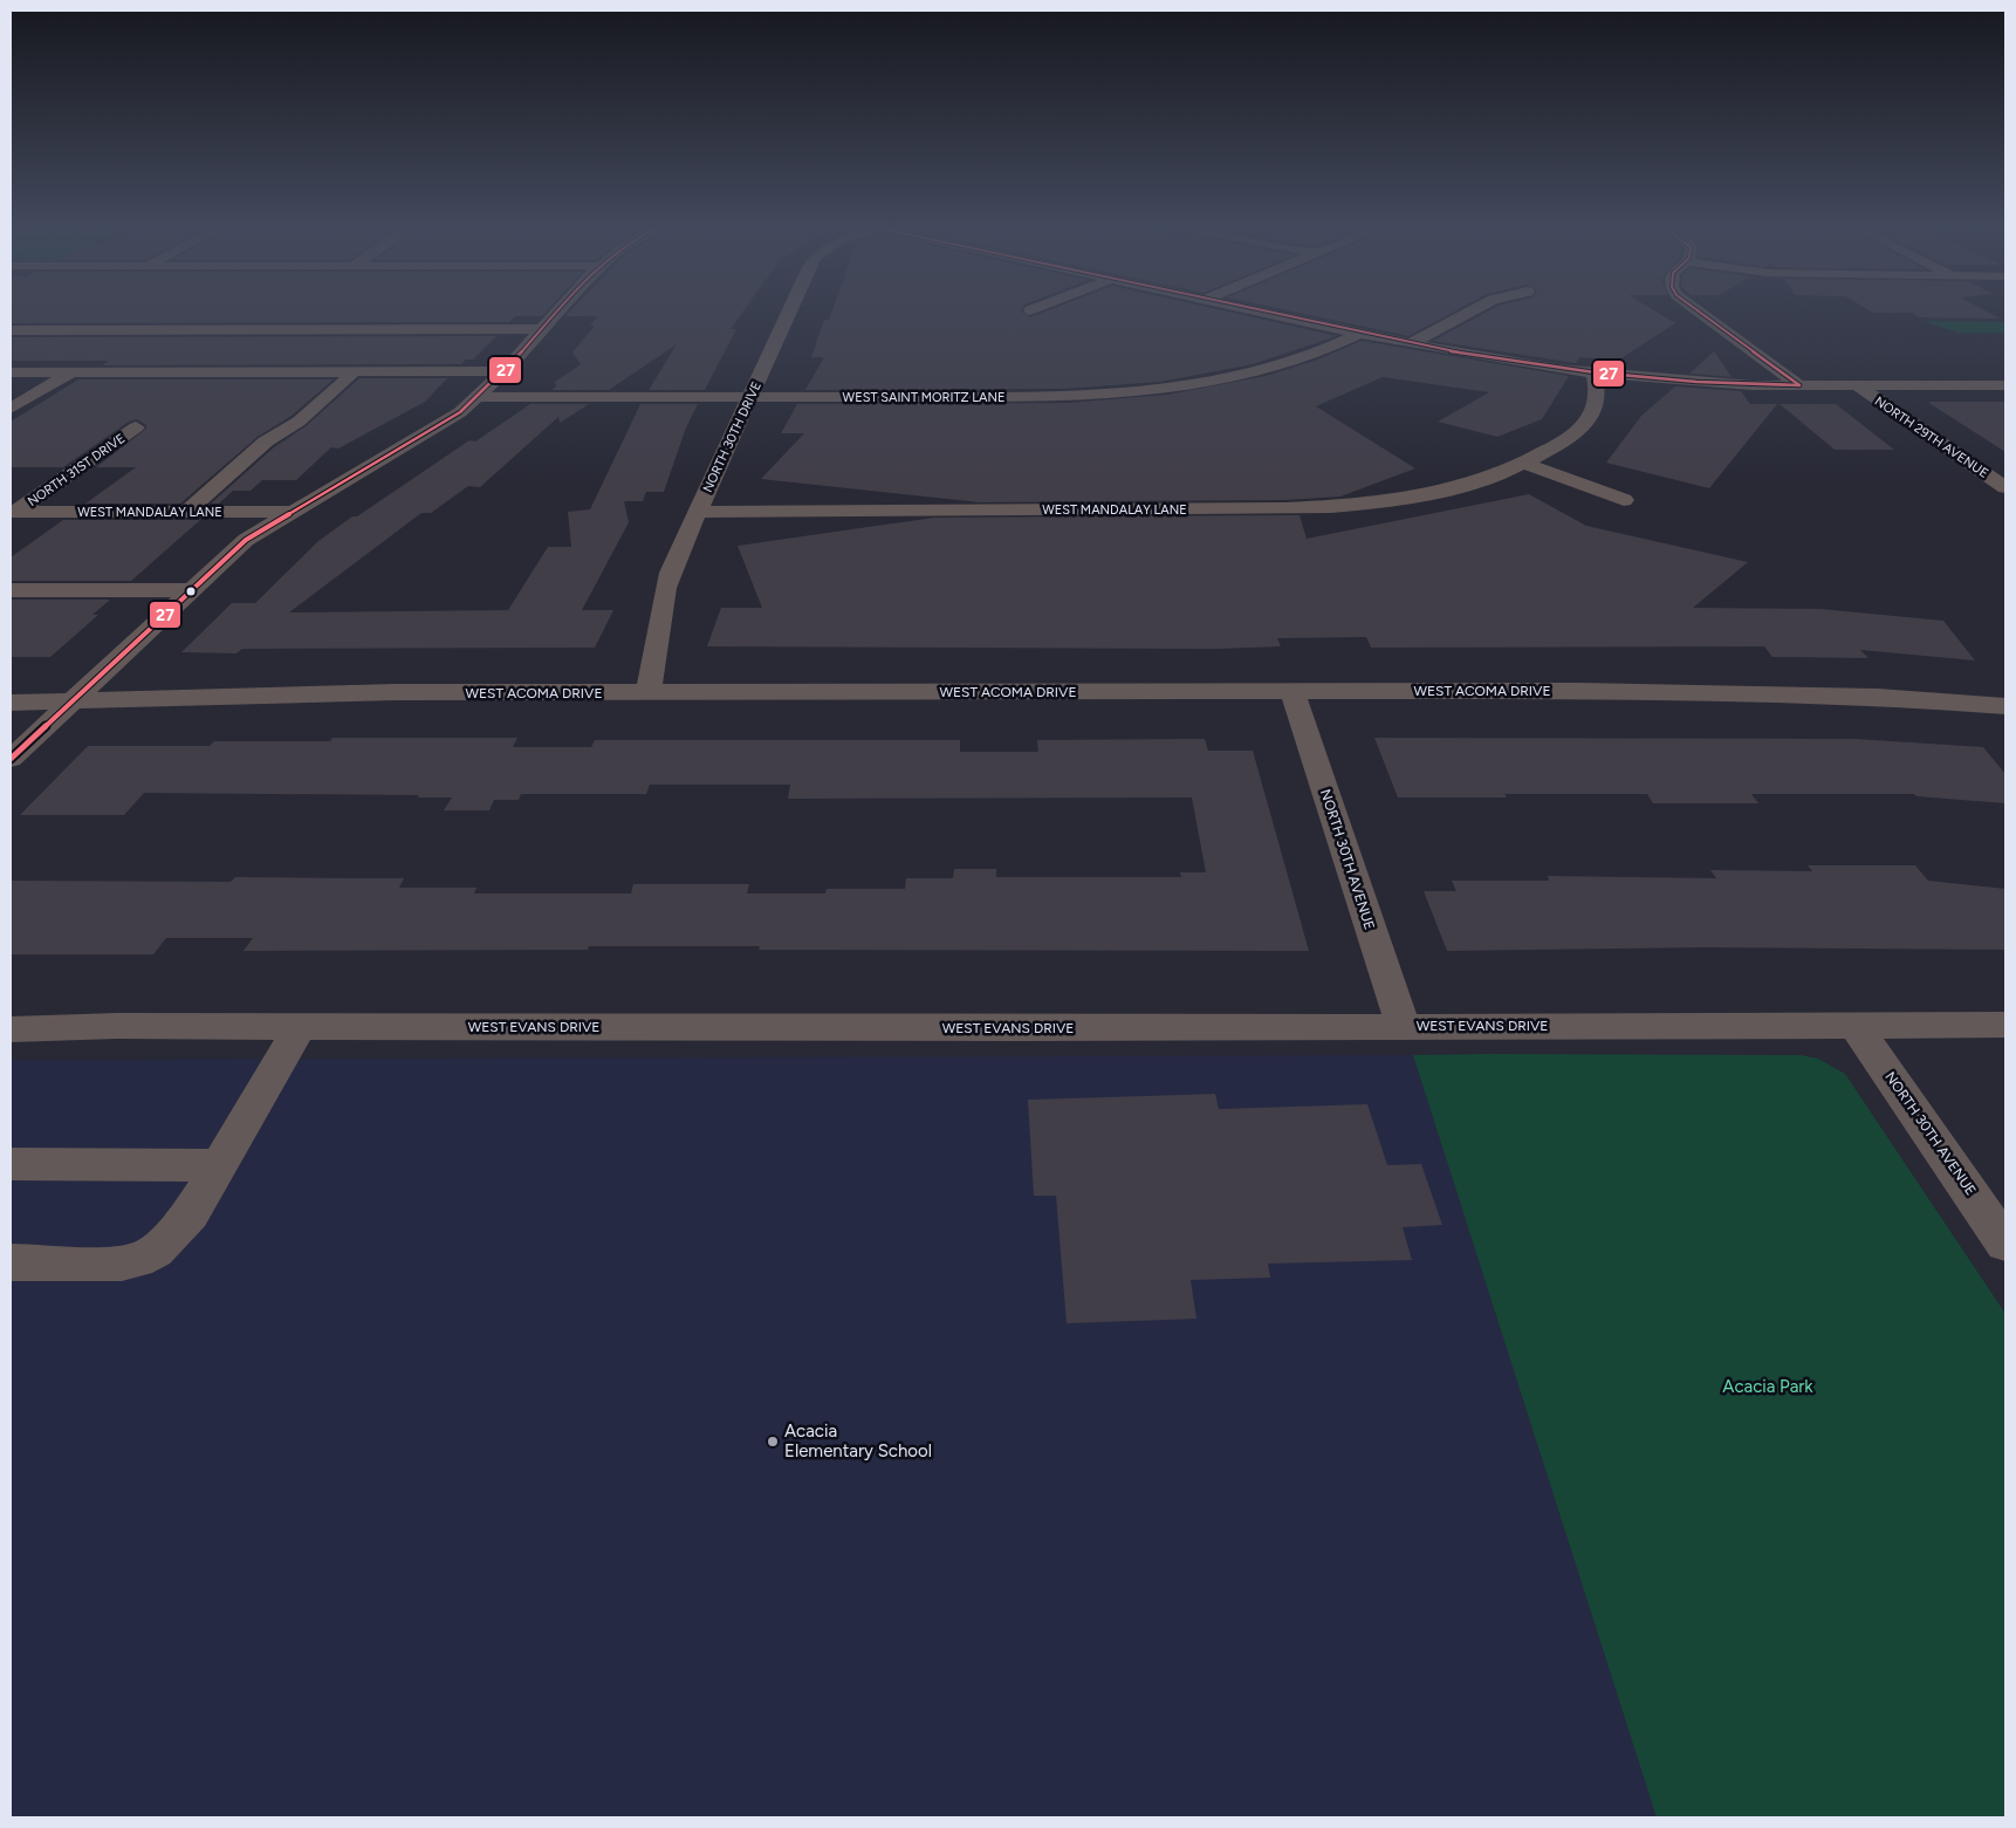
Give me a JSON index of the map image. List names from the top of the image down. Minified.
{"streets":{"street":["WEST SAINT MORITZ LANE","NORTH 30TH DRIVE","NORTH 29TH AVENUE","NORTH 31ST DRIVE","WEST MANDALAY LANE","WEST ACOMA DRIVE","NORTH 30TH AVENUE","WEST EVANS DRIVE"]},"crossings":[["WEST SAINT MORITZ LANE","NORTH 30TH DRIVE"],["NORTH 30TH DRIVE","WEST MANDALAY LANE"],["NORTH 30TH DRIVE","WEST ACOMA DRIVE"],["NORTH 31ST DRIVE","WEST MANDALAY LANE"],["WEST ACOMA DRIVE","NORTH 30TH AVENUE"],["NORTH 30TH AVENUE","WEST EVANS DRIVE"]],"parks":["Acacia Park"],"places":["Acacia Elementary School"],"lines":["transit line 27"]}
